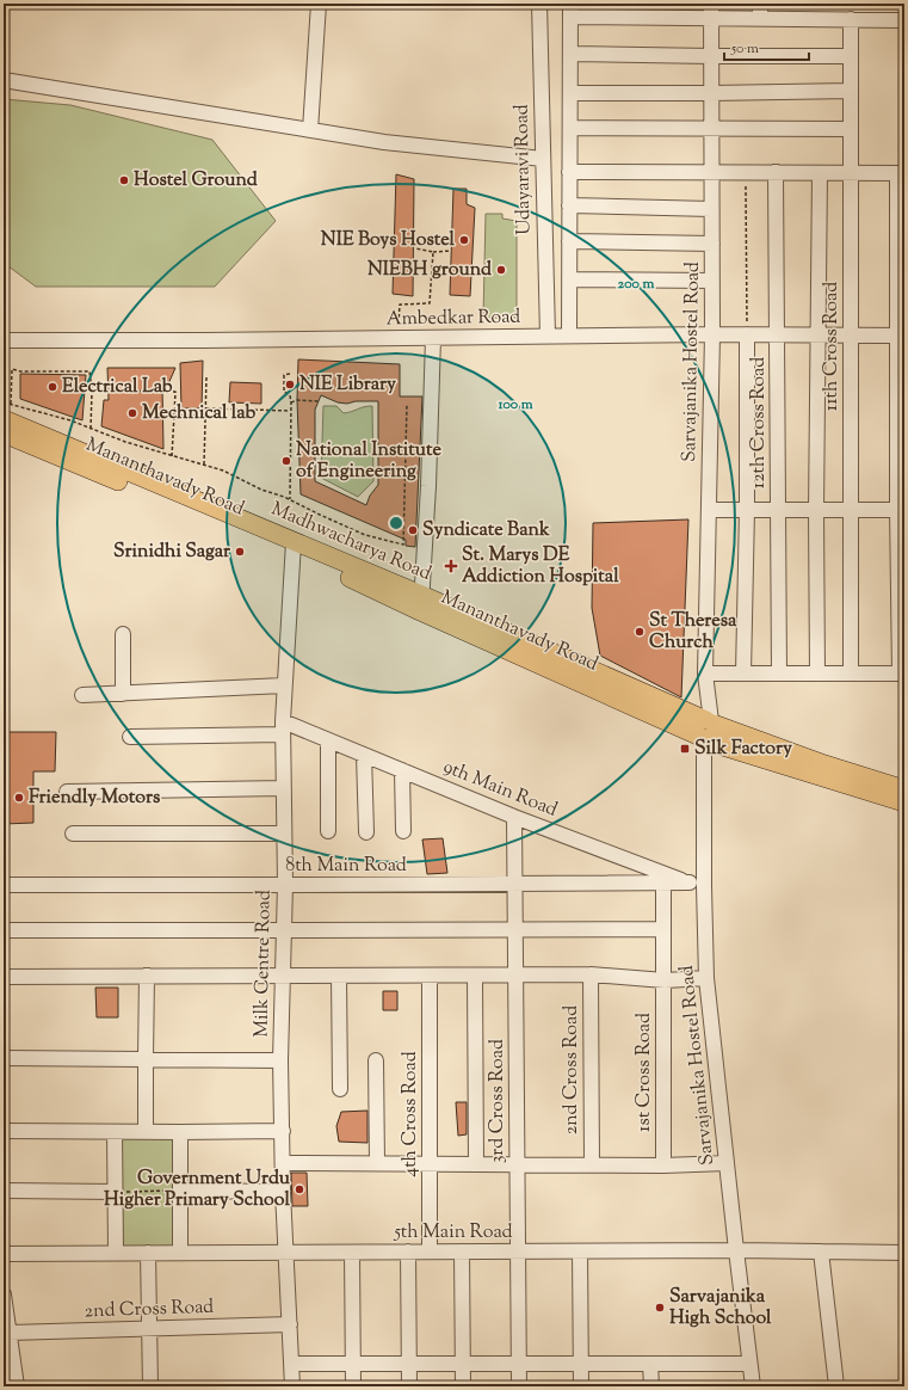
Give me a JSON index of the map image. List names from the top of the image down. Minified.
{"streets":{"main road":["Mananthavady Road","Madhwacharya Road"],"street":["Udayaravi Road","Ambedkar Road","11th Cross Road","Sarvajanika Hostel Road","12th Cross Road","9th Main Road","8th Main Road","Milk Centre Road","2nd Cross Road","1st Cross Road","3rd Cross Road","4th Cross Road","5th Main Road"]},"crossings":[["Udayaravi Road","Ambedkar Road"],["Ambedkar Road","11th Cross Road"],["Ambedkar Road","Sarvajanika Hostel Road"],["Ambedkar Road","12th Cross Road"],["Sarvajanika Hostel Road","Mananthavady Road"],["Sarvajanika Hostel Road","9th Main Road"],["Sarvajanika Hostel Road","5th Main Road"],["Mananthavady Road","Madhwacharya Road"],["Mananthavady Road","Milk Centre Road"],["Madhwacharya Road","Milk Centre Road"],["9th Main Road","8th Main Road"],["9th Main Road","Milk Centre Road"],["9th Main Road","3rd Cross Road"],["8th Main Road","Milk Centre Road"],["8th Main Road","1st Cross Road"],["8th Main Road","3rd Cross Road"],["Milk Centre Road","2nd Cross Road"],["Milk Centre Road","5th Main Road"],["3rd Cross Road","5th Main Road"],["4th Cross Road","5th Main Road"]],"places":{"other":["Hostel Ground","NIE Boys Hostel","NIEBH ground","NIE Library","Electrical Lab","Mechnical lab","National Institute of Engineering","Syndicate Bank","Srinidhi Sagar","St Theresa Church","Friendly Motors","Government Urdu Higher Primary School","Sarvajanika High School"],"health":["St. Marys DE Addiction Hospital"],"transit":["Silk Factory"]},"scale_bar":"50 m","rings":["200 m","100 m"]}
